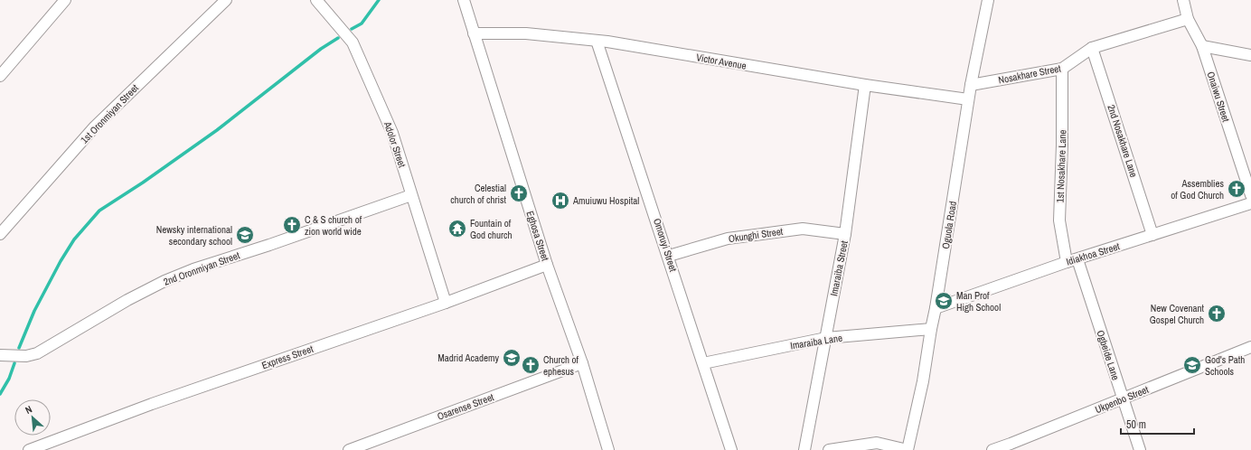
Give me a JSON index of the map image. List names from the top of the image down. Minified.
{"streets":{"street":["Victor Avenue","Nosakhare Street","Onaiwu Street","1st Oronmiyan Street","2nd Nosakhare Lane","Adolor Street","1st Nosakhare Lane","Oguola Road","Okunghi Street","Eghosa Street","Omoruyi Street","Idiakhoa Street","2nd Oronmiyan Street","Imaraiba Street","Imaraiba Lane","Ogbeide Lane","Express Street","Ukpenbo Street","Osarense Street"]},"crossings":[["Victor Avenue","Oguola Road"],["Victor Avenue","Eghosa Street"],["Victor Avenue","Omoruyi Street"],["Victor Avenue","Imaraiba Street"],["Nosakhare Street","Onaiwu Street"],["Nosakhare Street","2nd Nosakhare Lane"],["Nosakhare Street","1st Nosakhare Lane"],["Nosakhare Street","Oguola Road"],["2nd Nosakhare Lane","Idiakhoa Street"],["Adolor Street","2nd Oronmiyan Street"],["Adolor Street","Express Street"],["1st Nosakhare Lane","Idiakhoa Street"],["1st Nosakhare Lane","Ogbeide Lane"],["Oguola Road","Idiakhoa Street"],["Oguola Road","Imaraiba Lane"],["Okunghi Street","Omoruyi Street"],["Okunghi Street","Imaraiba Street"],["Eghosa Street","Express Street"],["Eghosa Street","Osarense Street"],["Omoruyi Street","Imaraiba Lane"],["Idiakhoa Street","Ogbeide Lane"],["Imaraiba Street","Imaraiba Lane"],["Ogbeide Lane","Ukpenbo Street"]],"places":{"church":["Assemblies of God Church","Celestial church of christ","C & S church of zion world wide","New Covenant Gospel Church","Church of ephesus"],"hospital":["Amuiuwu Hospital"],"temple":["Fountain of God church"],"school or university":["Newsky international secondary school","Man Prof High School","Madrid Academy","God's Path Schools"]},"scale_bar":"50 m","north":"top left"}
